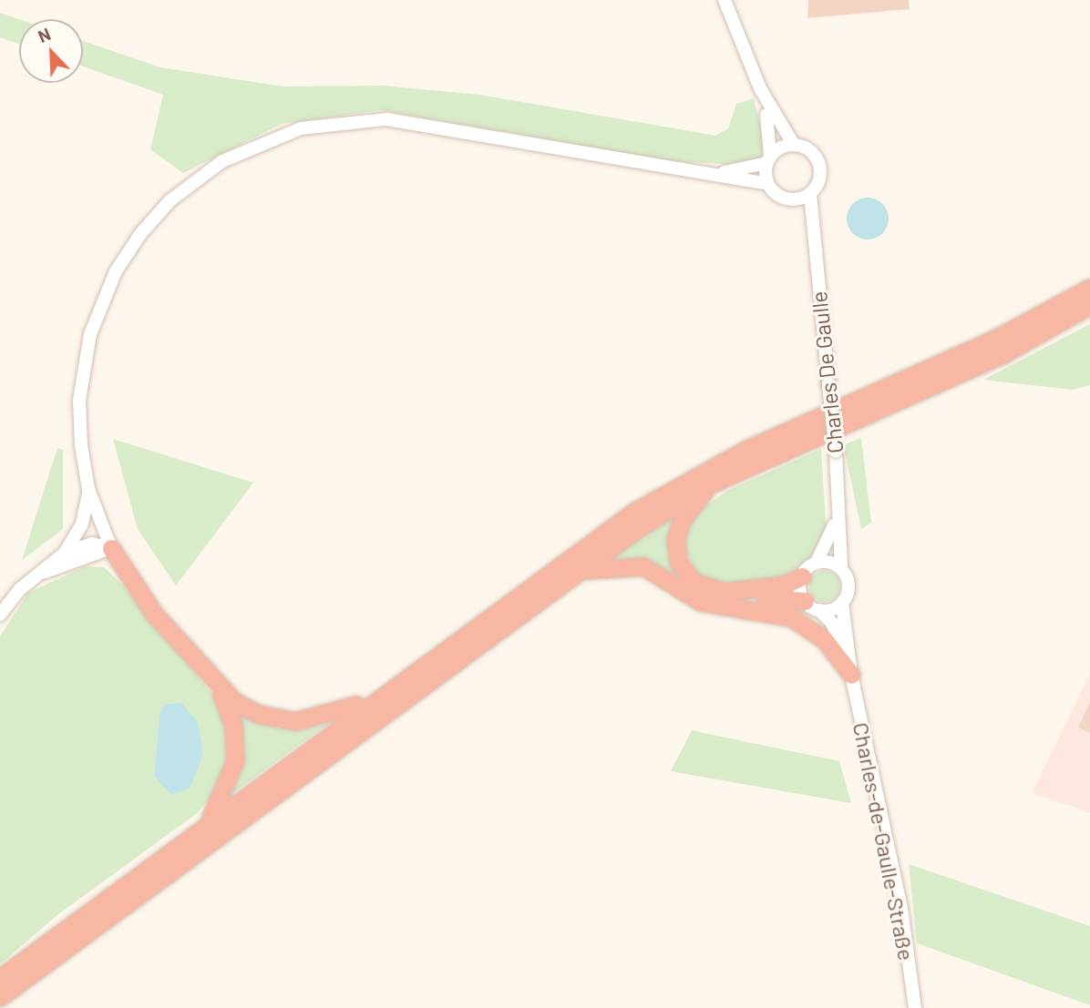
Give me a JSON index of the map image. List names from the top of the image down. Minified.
{"streets":{"street":["Charles De Gaulle","Charles-de-Gaulle-Straße"]},"crossings":[["Charles De Gaulle","Charles-de-Gaulle-Straße"]],"north":"top left"}
